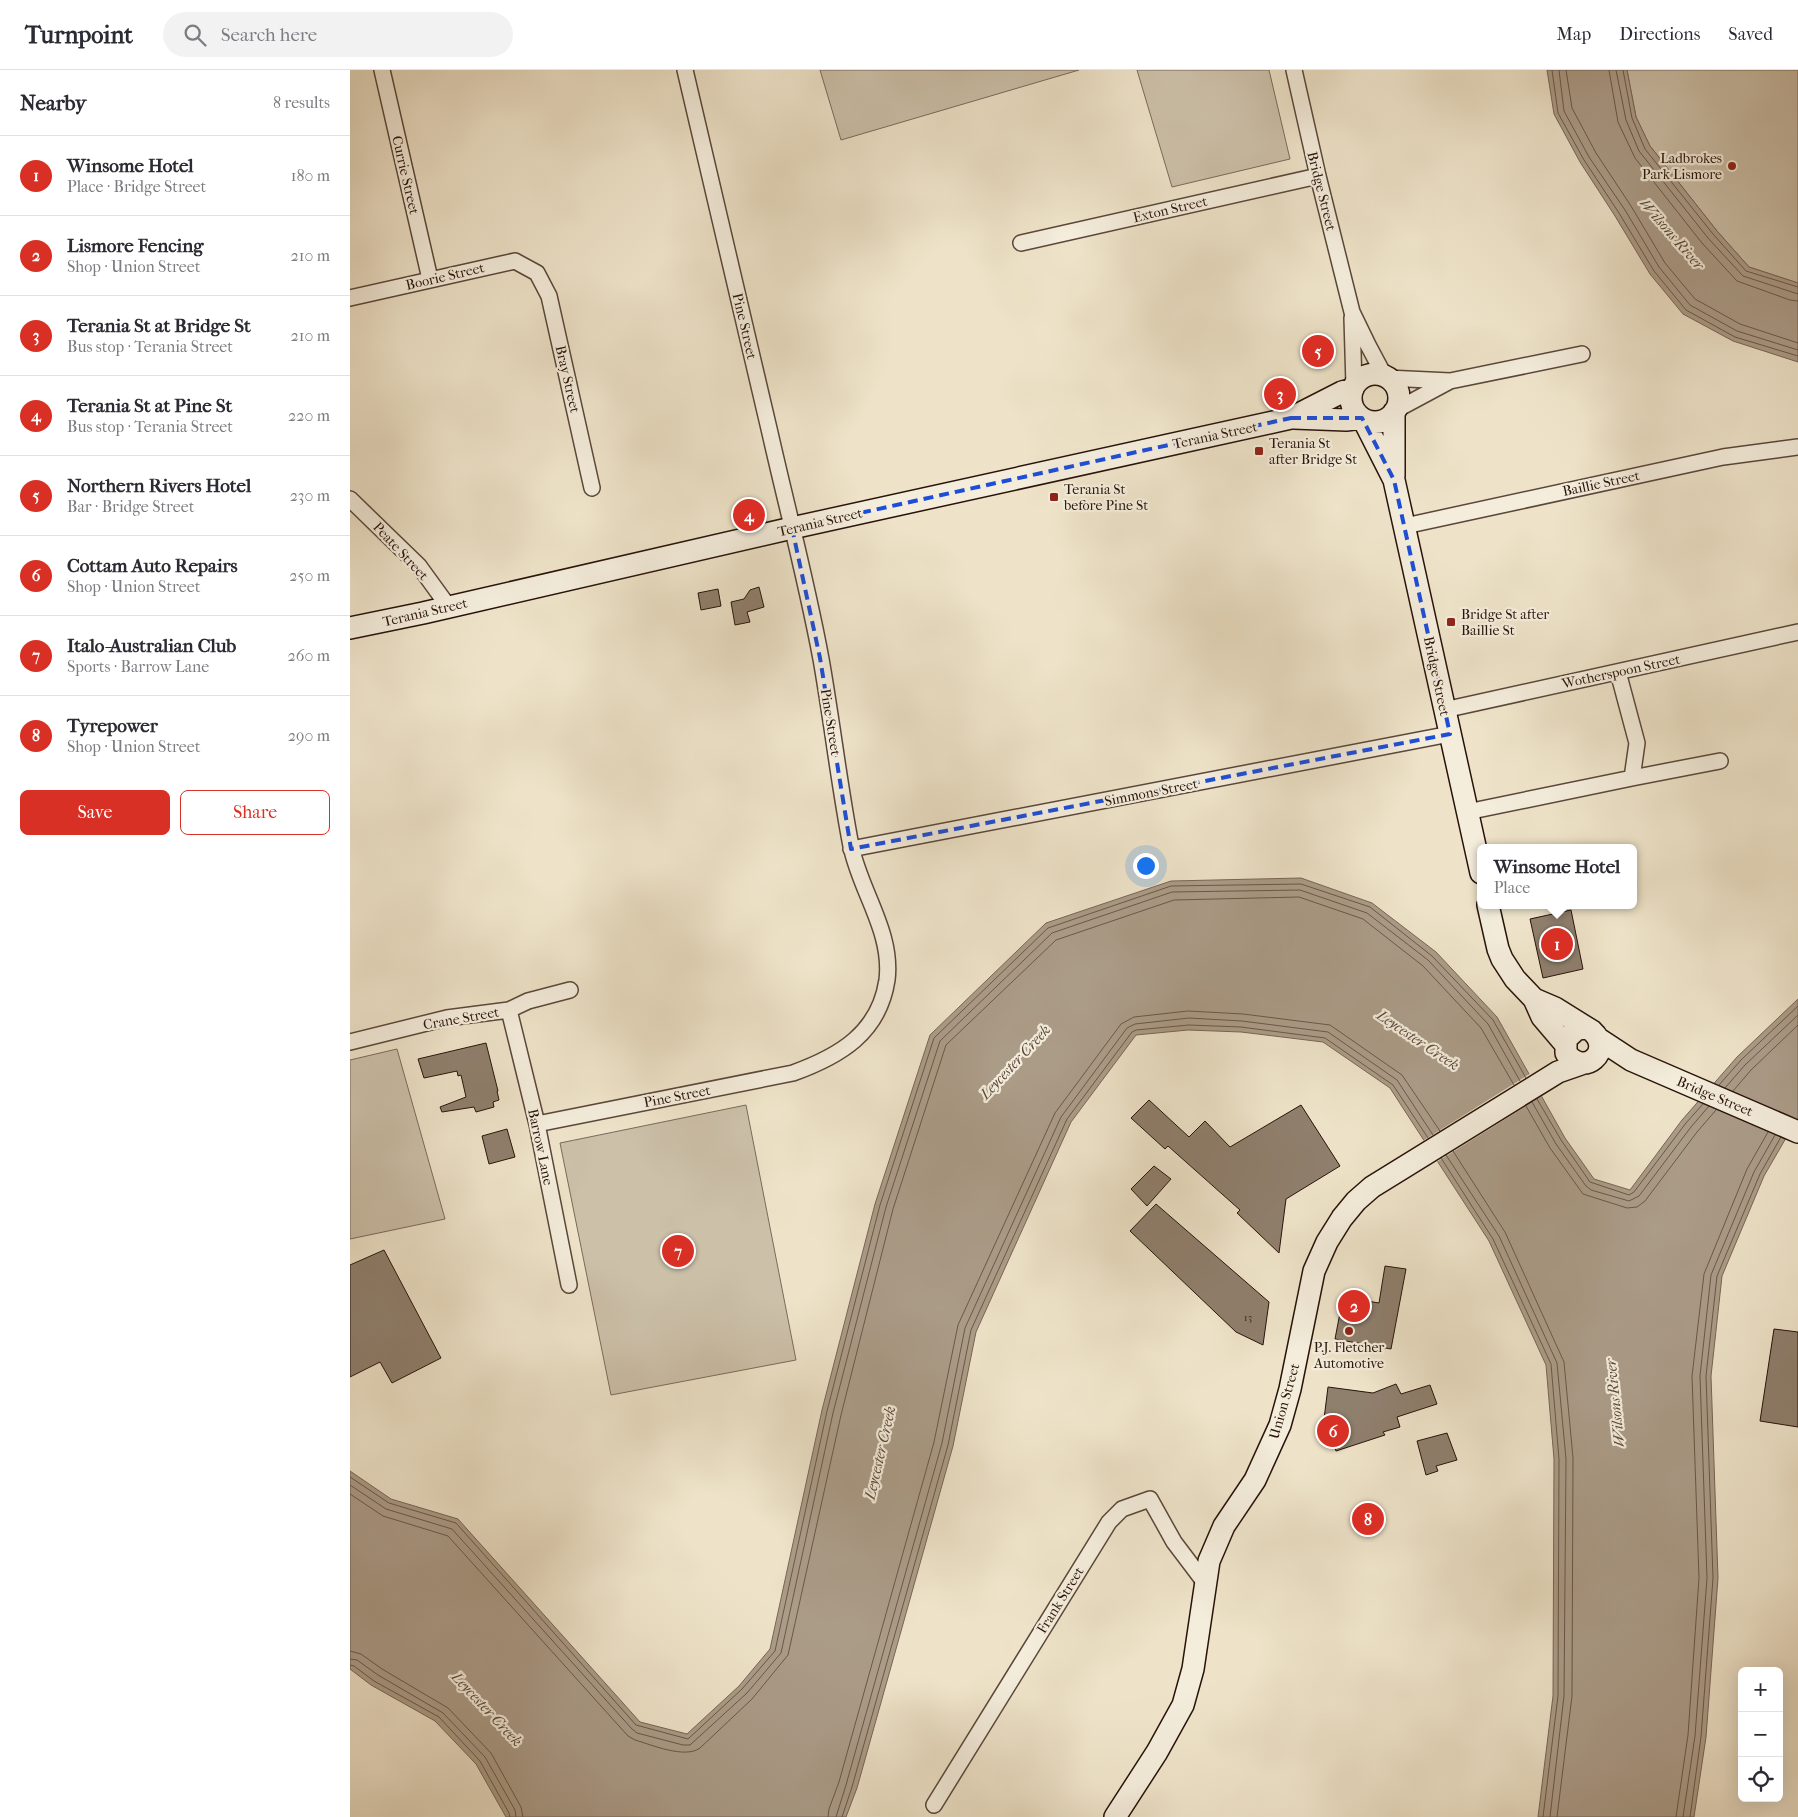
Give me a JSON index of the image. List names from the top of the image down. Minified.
{"streets":{"main road":["Bridge Street","Terania Street","Union Street"],"street":["Currie Street","Exton Street","Boorie Street","Pine Street","Bray Street","Baillie Street","Peate Street","Wotherspoon Street","Simmons Street","Crane Street","Barrow Lane","Frank Street"]},"crossings":[["Currie Street","Boorie Street"],["Bridge Street","Exton Street"],["Bridge Street","Terania Street"],["Bridge Street","Baillie Street"],["Bridge Street","Wotherspoon Street"],["Bridge Street","Simmons Street"],["Bridge Street","Union Street"],["Boorie Street","Bray Street"],["Pine Street","Terania Street"],["Pine Street","Simmons Street"],["Pine Street","Barrow Lane"],["Terania Street","Peate Street"],["Crane Street","Barrow Lane"],["Union Street","Frank Street"]],"water":["Wilsons River","Leycester Creek"],"places":{"other":["Ladbrokes Park Lismore","P.J. Fletcher Automotive"],"transit":["Terania St after Bridge St","Terania St before Pine St","Bridge St after Baillie St"]},"house_numbers":["13"],"page":{"header":"Turnpoint","search":"Search here","nav":["Map","Directions","Saved"],"heading":["Nearby","8 results"],"list":[{"mark":"1","name":"Winsome Hotel","note":"Place · Bridge Street","value":"180 m"},{"mark":"2","name":"Lismore Fencing","note":"Shop · Union Street","value":"210 m"},{"mark":"3","name":"Terania St at Bridge St","note":"Bus stop · Terania Street","value":"210 m"},{"mark":"4","name":"Terania St at Pine St","note":"Bus stop · Terania Street","value":"220 m"},{"mark":"5","name":"Northern Rivers Hotel","note":"Bar · Bridge Street","value":"230 m"},{"mark":"6","name":"Cottam Auto Repairs","note":"Shop · Union Street","value":"250 m"},{"mark":"7","name":"Italo-Australian Club","note":"Sports · Barrow Lane","value":"260 m"},{"mark":"8","name":"Tyrepower","note":"Shop · Union Street","value":"290 m"}],"pins":["5","3","4","1","7","2","6","8"],"buttons":["Save","Share"],"popup":["Winsome Hotel","Place"],"map_buttons":["+","−"]}}
